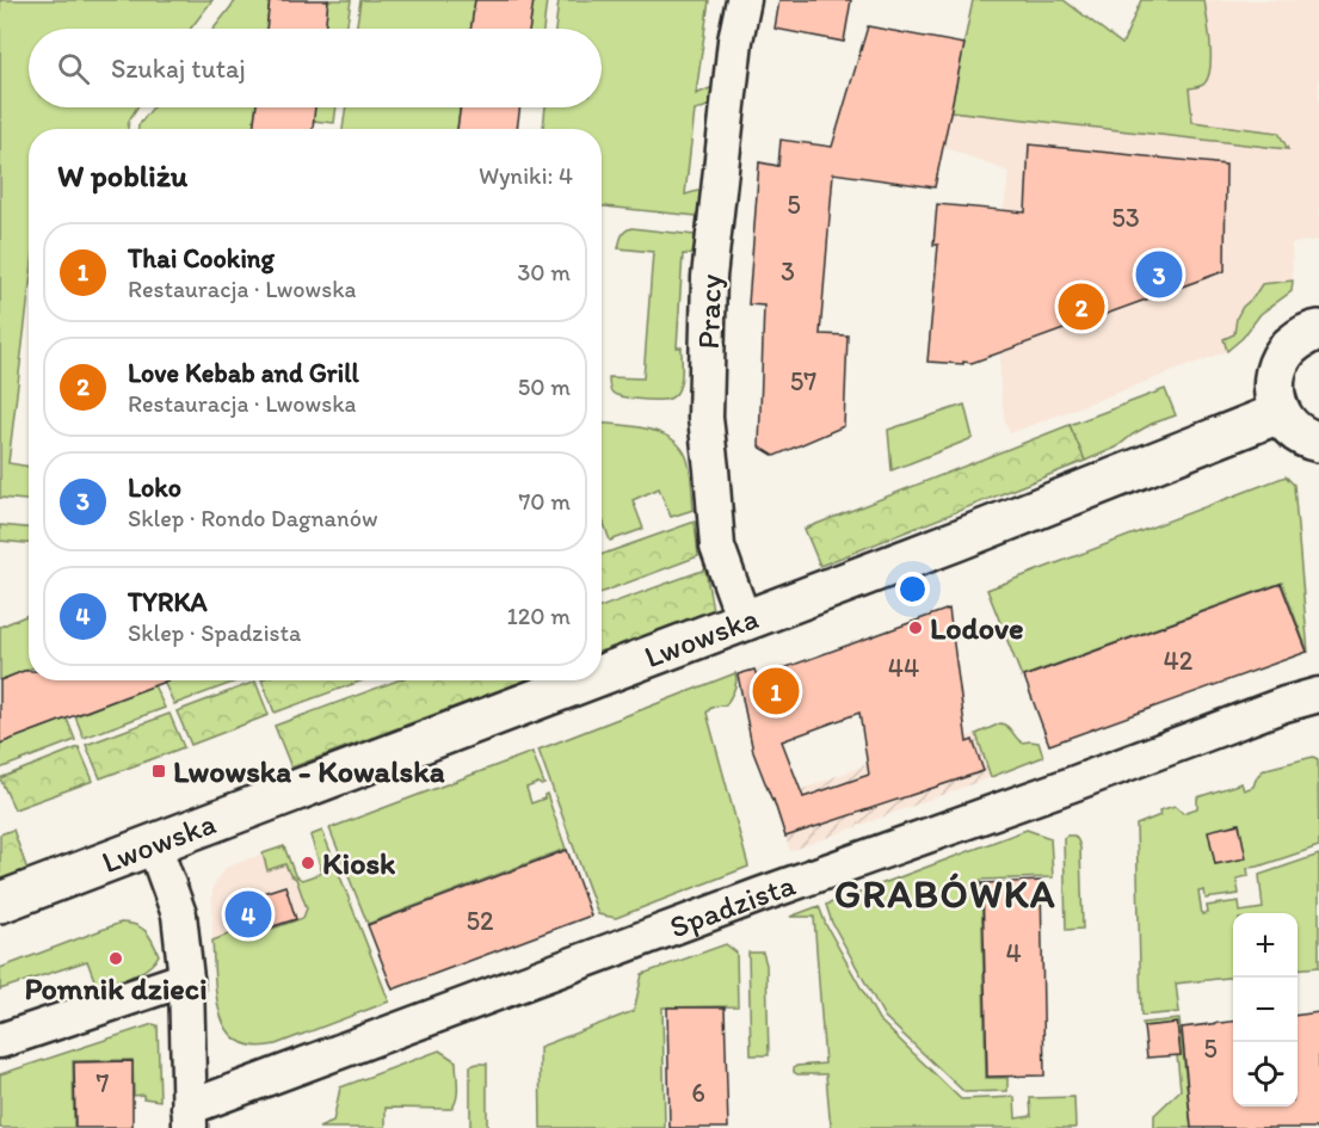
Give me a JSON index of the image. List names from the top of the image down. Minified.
{"streets":{"street":["Pracy","Lwowska","Spadzista"]},"crossings":[["Pracy","Lwowska"],["Lwowska","Spadzista"]],"districts":["GRABÓWKA"],"places":{"other":["Lodove","Kiosk","Pomnik dzieci"],"transit":["Lwowska - Kowalska"]},"house_numbers":["5","53","3","57","42","44","52","4","5","7","6"],"page":{"search":"Szukaj tutaj","heading":["W pobliżu","Wyniki: 4"],"list":[{"mark":"1","name":"Thai Cooking","note":"Restauracja · Lwowska","value":"30 m"},{"mark":"2","name":"Love Kebab and Grill","note":"Restauracja · Lwowska","value":"50 m"},{"mark":"3","name":"Loko","note":"Sklep · Rondo Dagnanów","value":"70 m"},{"mark":"4","name":"TYRKA","note":"Sklep · Spadzista","value":"120 m"}],"pins":["3","2","1","4"],"map_buttons":["+","−"]}}
